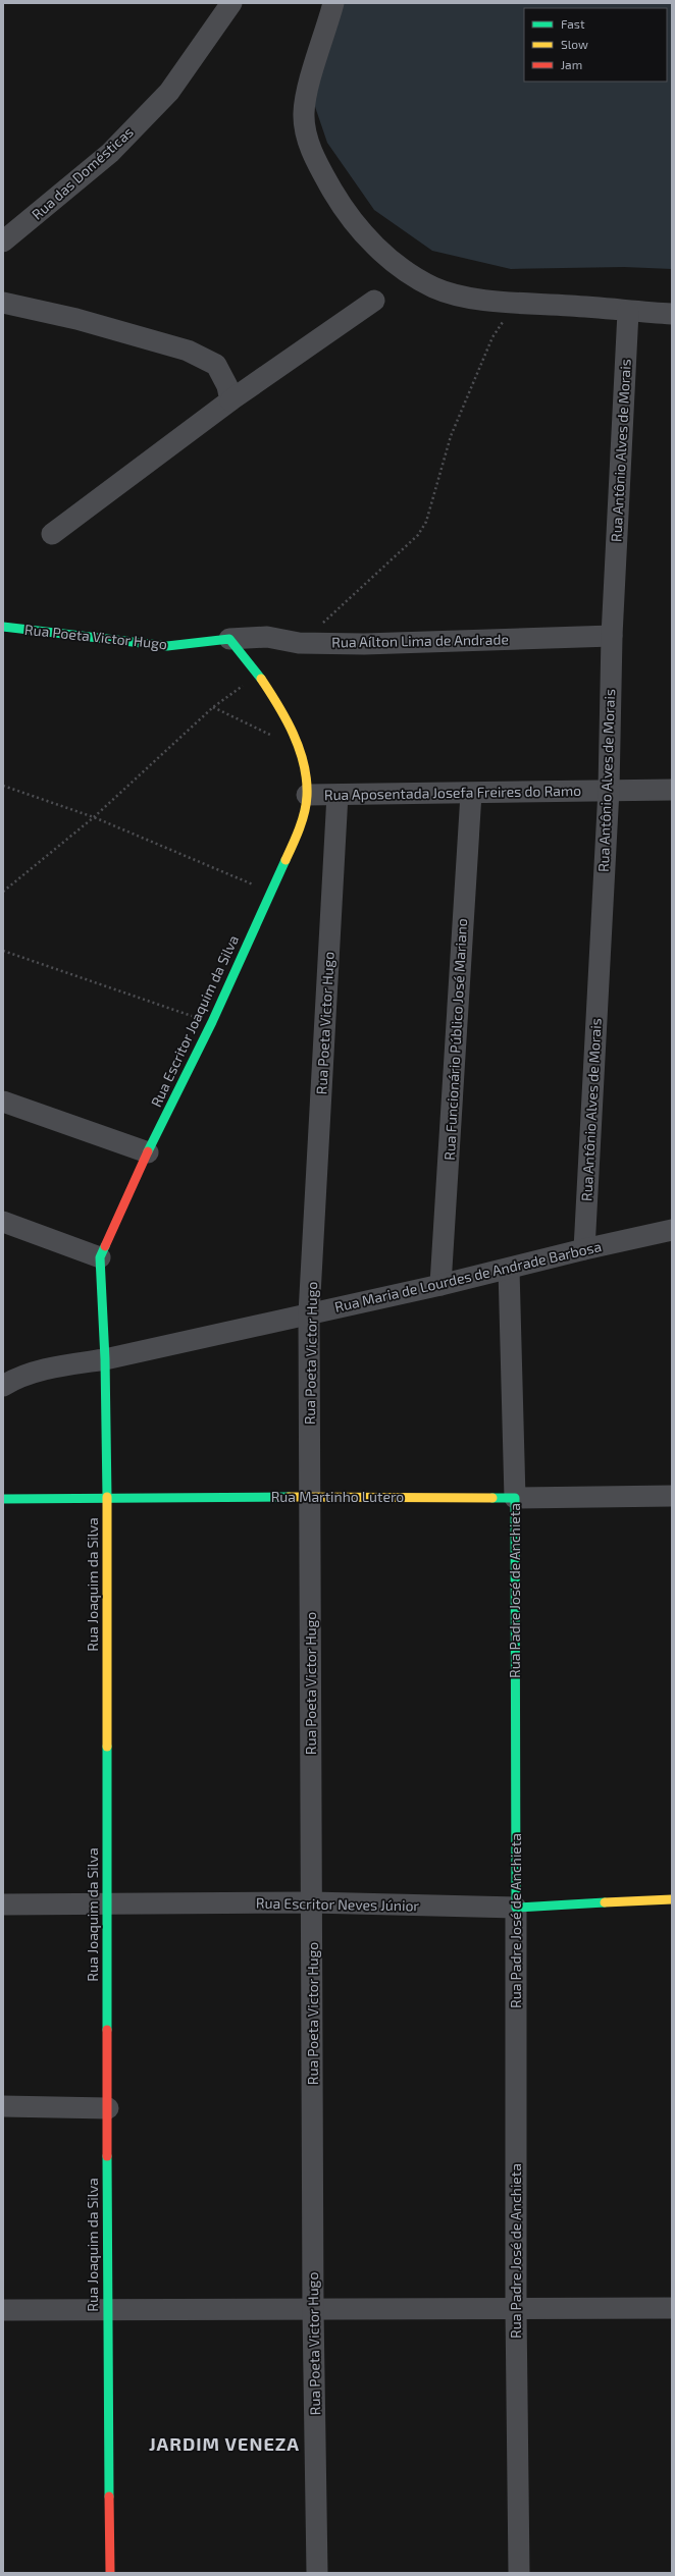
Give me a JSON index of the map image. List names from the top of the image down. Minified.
{"streets":{"street":["Rua das Domésticas","Rua Antônio Alves de Morais","Rua Poeta Victor Hugo","Rua Aílton Lima de Andrade","Rua Aposentada Josefa Freires do Ramo","Rua Escritor Joaquim da Silva","Rua Funcionário Público José Mariano","Rua Maria de Lourdes de Andrade Barbosa","Rua Martinho Lutero","Rua Joaquim da Silva","Rua Padre José de Anchieta","Rua Escritor Neves Júnior"]},"crossings":[["Rua Antônio Alves de Morais","Rua Aílton Lima de Andrade"],["Rua Antônio Alves de Morais","Rua Aposentada Josefa Freires do Ramo"],["Rua Antônio Alves de Morais","Rua Maria de Lourdes de Andrade Barbosa"],["Rua Poeta Victor Hugo","Rua Aílton Lima de Andrade"],["Rua Poeta Victor Hugo","Rua Aposentada Josefa Freires do Ramo"],["Rua Poeta Victor Hugo","Rua Maria de Lourdes de Andrade Barbosa"],["Rua Poeta Victor Hugo","Rua Martinho Lutero"],["Rua Poeta Victor Hugo","Rua Escritor Neves Júnior"],["Rua Aposentada Josefa Freires do Ramo","Rua Escritor Joaquim da Silva"],["Rua Aposentada Josefa Freires do Ramo","Rua Funcionário Público José Mariano"],["Rua Escritor Joaquim da Silva","Rua Joaquim da Silva"],["Rua Funcionário Público José Mariano","Rua Maria de Lourdes de Andrade Barbosa"],["Rua Maria de Lourdes de Andrade Barbosa","Rua Joaquim da Silva"],["Rua Maria de Lourdes de Andrade Barbosa","Rua Padre José de Anchieta"],["Rua Martinho Lutero","Rua Joaquim da Silva"],["Rua Martinho Lutero","Rua Padre José de Anchieta"],["Rua Joaquim da Silva","Rua Escritor Neves Júnior"],["Rua Padre José de Anchieta","Rua Escritor Neves Júnior"]],"districts":["JARDIM VENEZA"],"legend":["Fast","Slow","Jam"]}
